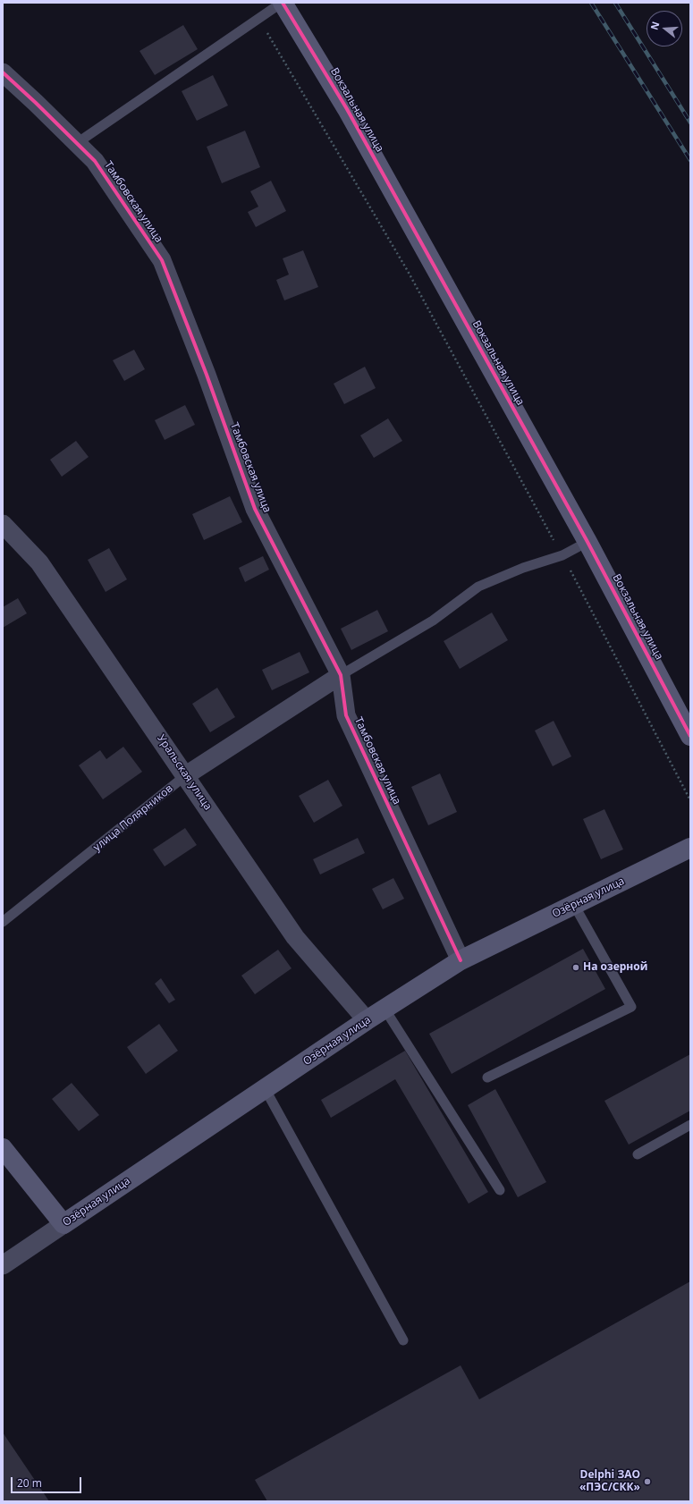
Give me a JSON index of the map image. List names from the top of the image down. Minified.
{"streets":{"street":["Вокзальная улица","Тамбовская улица","Уральская улица","улица Полярников","Озёрная улица"]},"crossings":[["Тамбовская улица","улица Полярников"],["Тамбовская улица","Озёрная улица"],["Уральская улица","улица Полярников"],["Уральская улица","Озёрная улица"]],"places":["На озерной","Delphi ЗАО «ПЭС/СКК»"],"scale_bar":"20 m","north":"left"}
